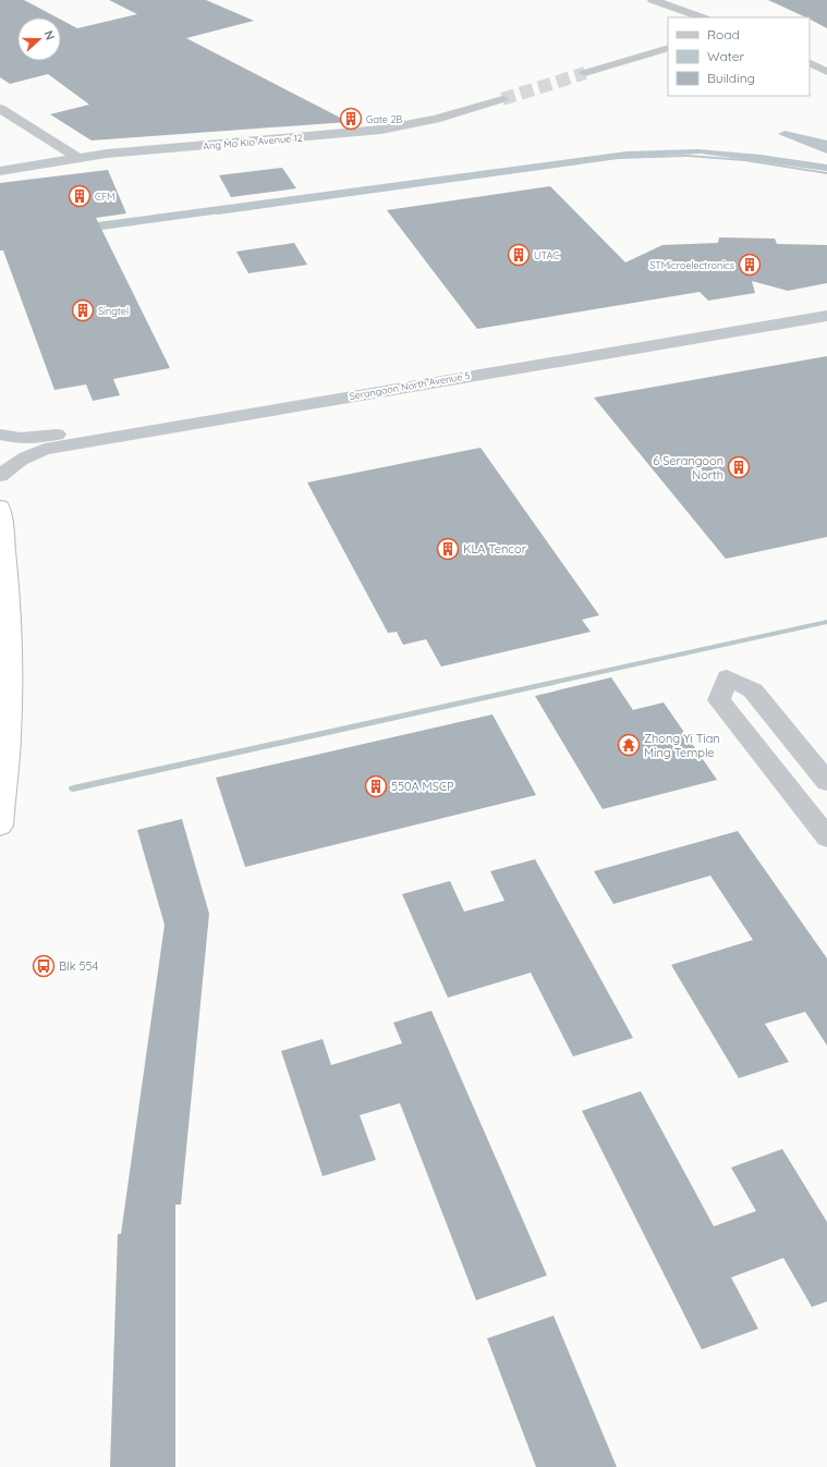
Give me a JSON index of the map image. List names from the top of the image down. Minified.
{"streets":{"street":["Ang Mo Kio Avenue 12","Serangoon North Avenue 5"]},"places":{"building":["Gate 2B","CFM","UTAC","STMicroelectronics","Singtel","6 Serangoon North","KLA Tencor","550A MSCP"],"temple":["Zhong Yi Tian Ming Temple"],"bus stop":["Blk 554"]},"legend":["Road","Water","Building"],"north":"right"}
